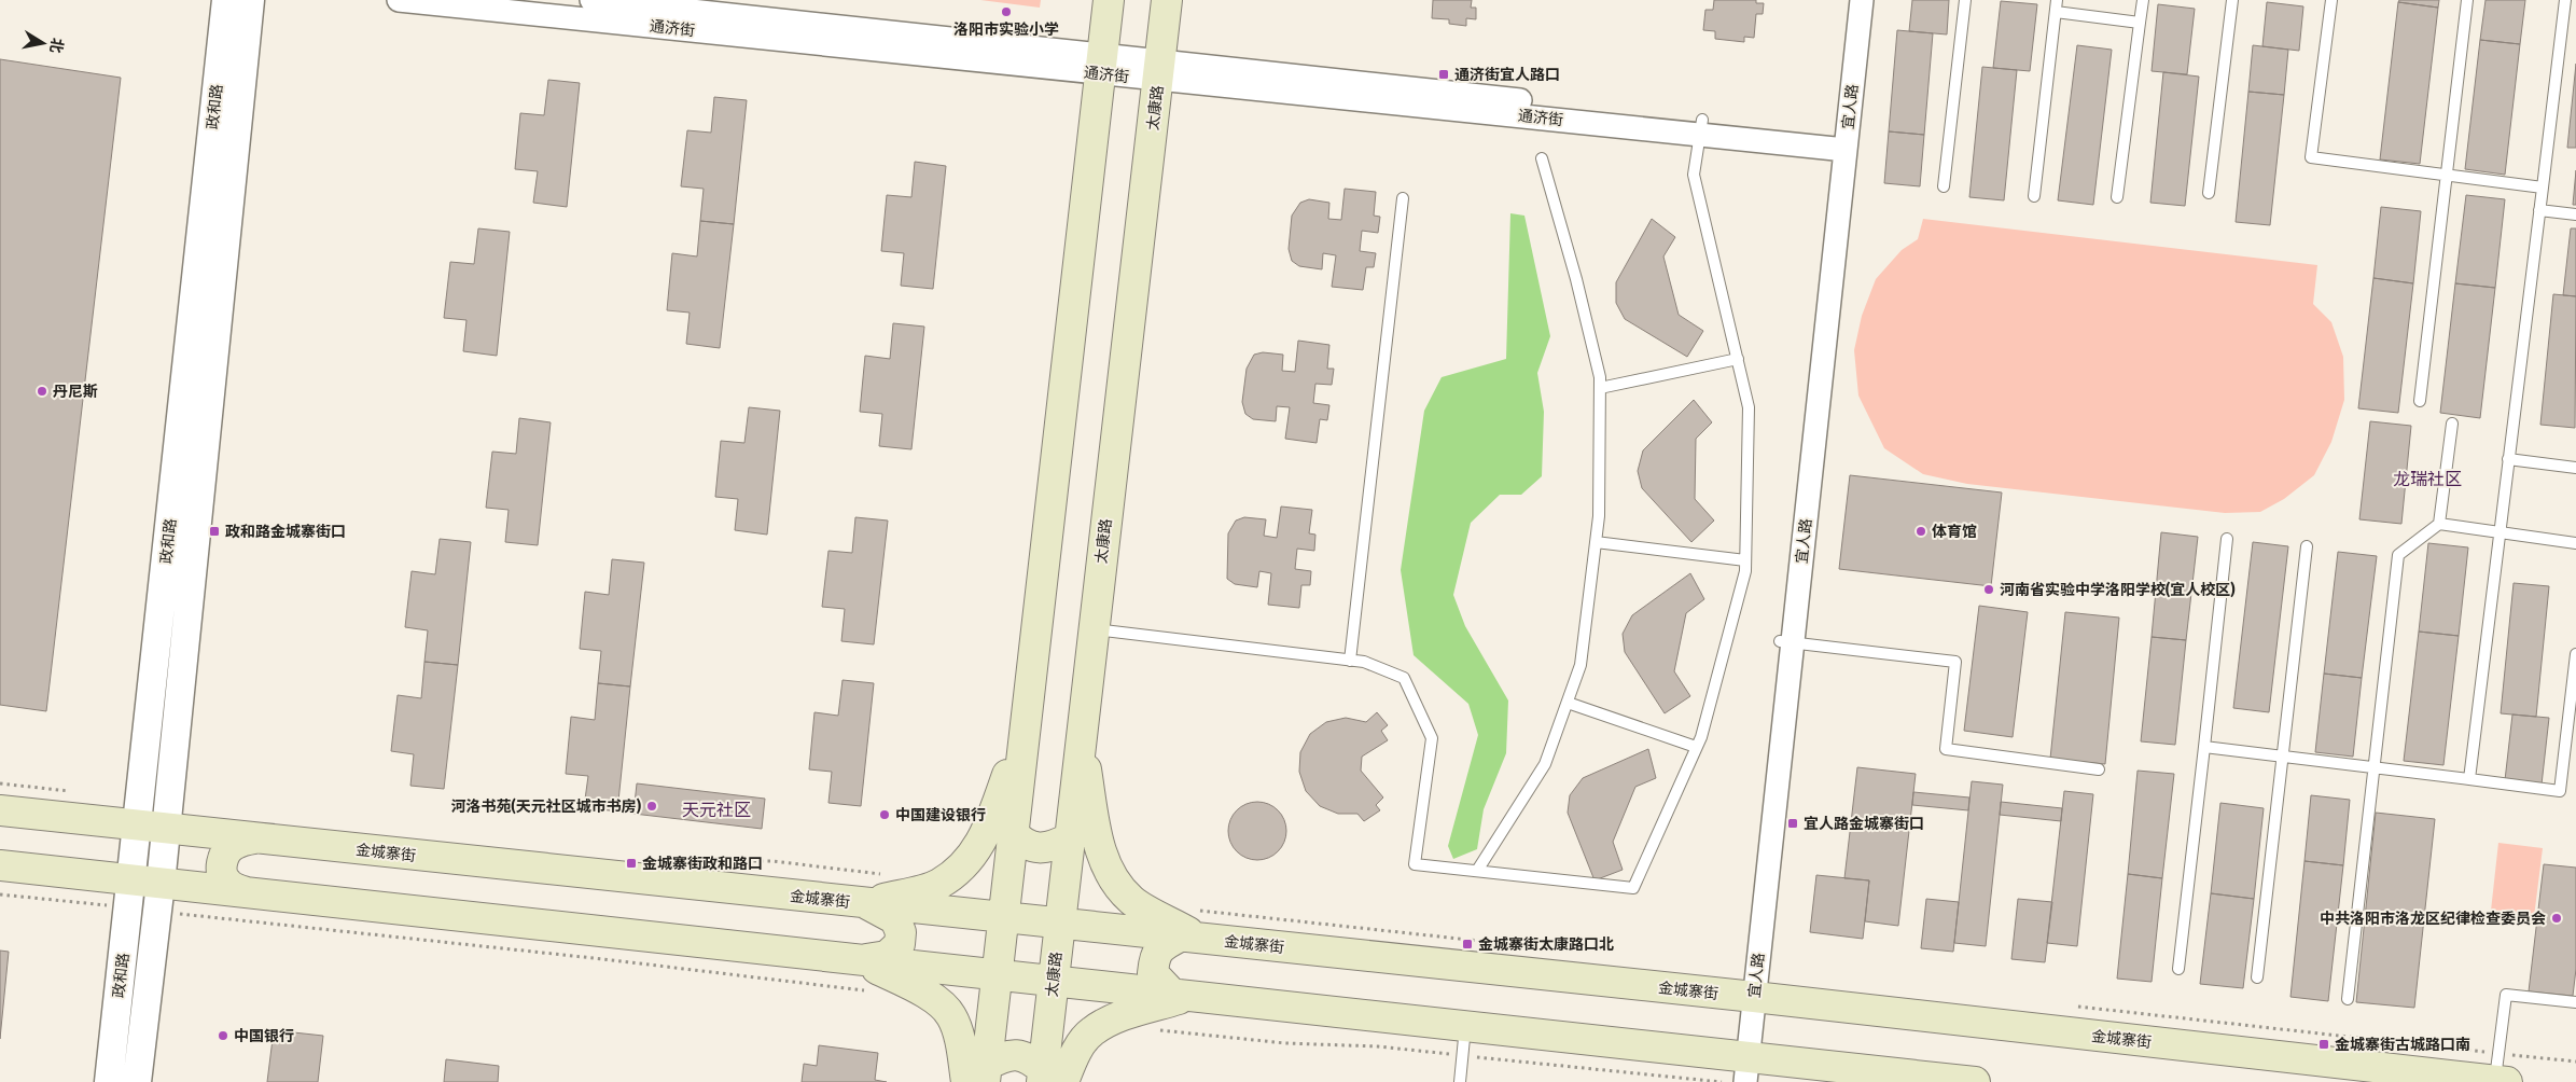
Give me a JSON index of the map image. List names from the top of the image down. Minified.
{"streets":{"main road":["太康路","金城寨街"],"street":["通济街","政和路","宜人路"]},"crossings":[["通济街","宜人路"],["通济街","太康路"],["政和路","金城寨街"],["宜人路","金城寨街"],["太康路","金城寨街"]],"districts":["龙瑞社区","天元社区"],"places":{"other":["洛阳市实验小学","丹尼斯","体育馆","河南省实验中学洛阳学校(宜人校区)","河洛书苑(天元社区城市书房)","中国建设银行","中共洛阳市洛龙区纪律检查委员会","中国银行"],"transit":["通济街宜人路口","政和路金城寨街口","宜人路金城寨街口","金城寨街政和路口","金城寨街太康路口北","金城寨街古城路口南"]},"north":"right"}
